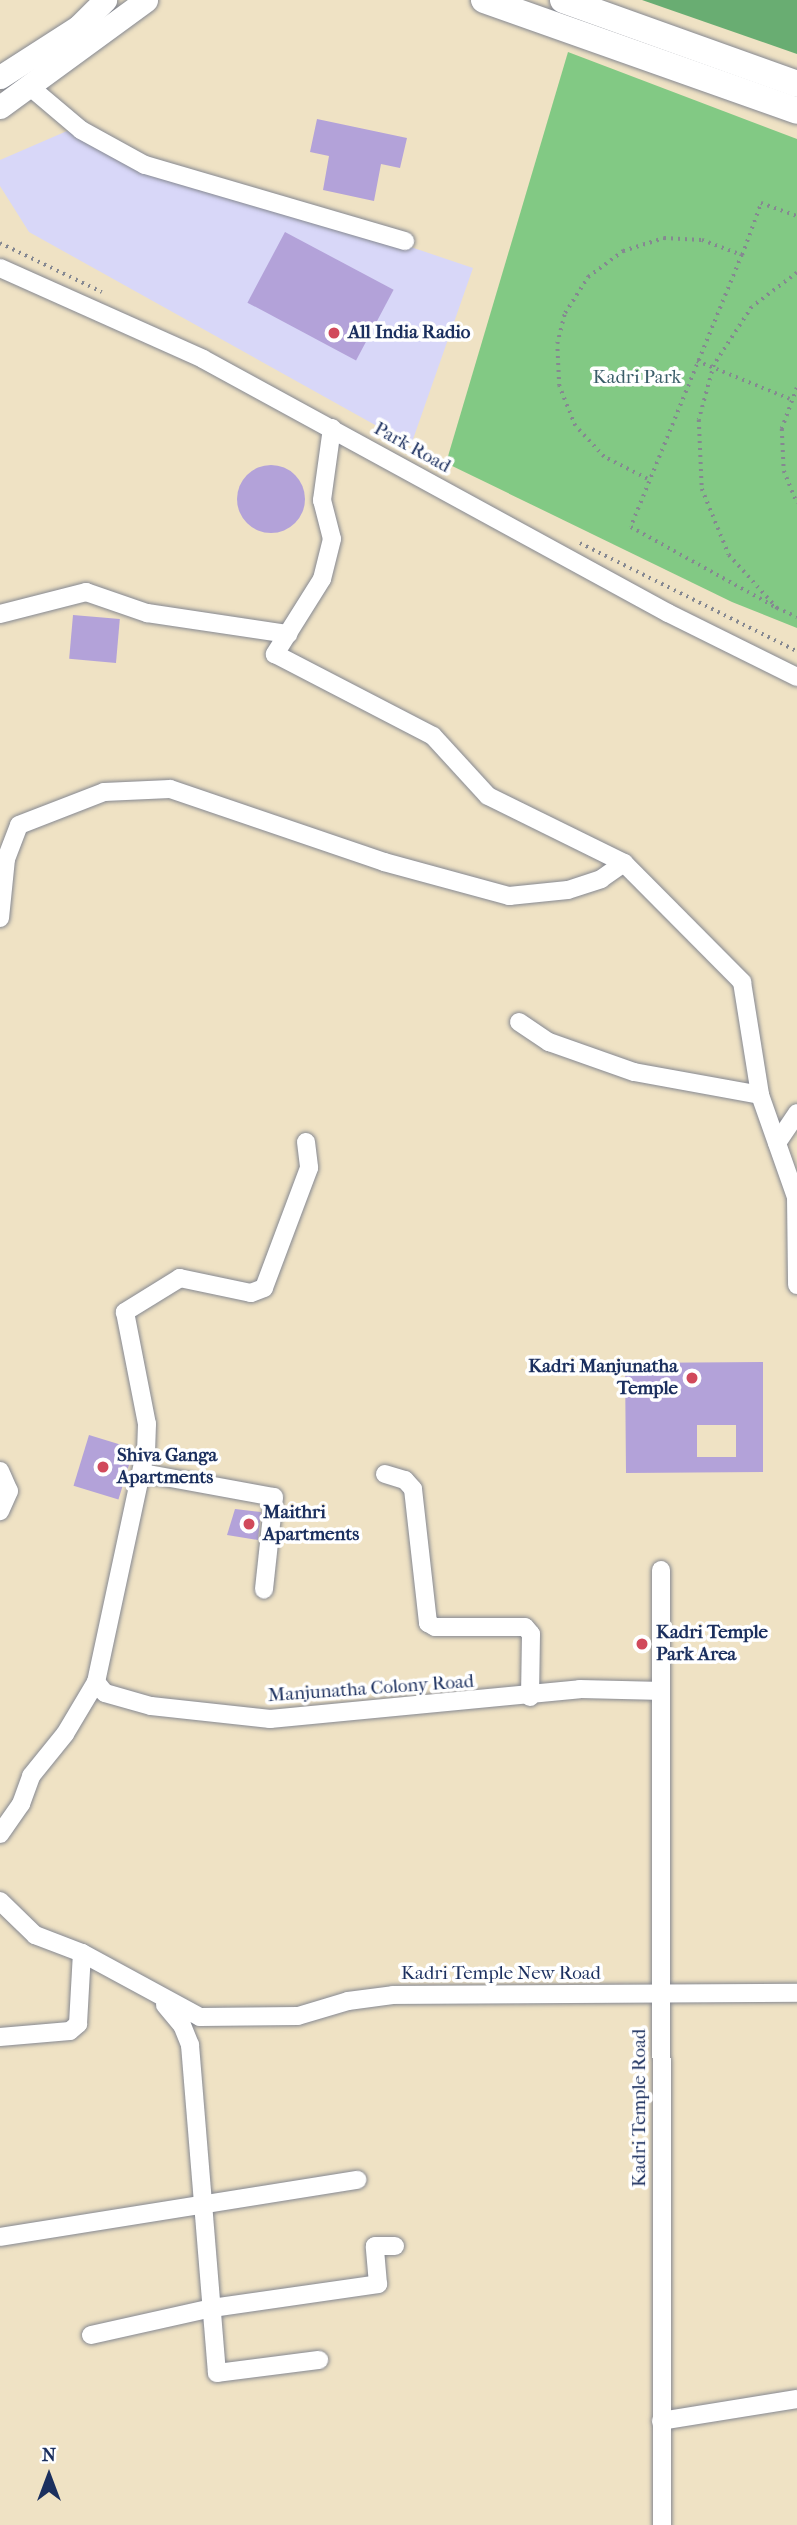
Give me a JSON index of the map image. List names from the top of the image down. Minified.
{"streets":{"street":["Park Road","Manjunatha Colony Road","Kadri Temple New Road","Kadri Temple Road"]},"crossings":[["Manjunatha Colony Road","Kadri Temple Road"],["Kadri Temple New Road","Kadri Temple Road"]],"parks":["Kadri Park"],"places":["All India Radio","Kadri Manjunatha Temple","Shiva Ganga Apartments","Maithri Apartments","Kadri Temple Park Area"],"north":"top"}
